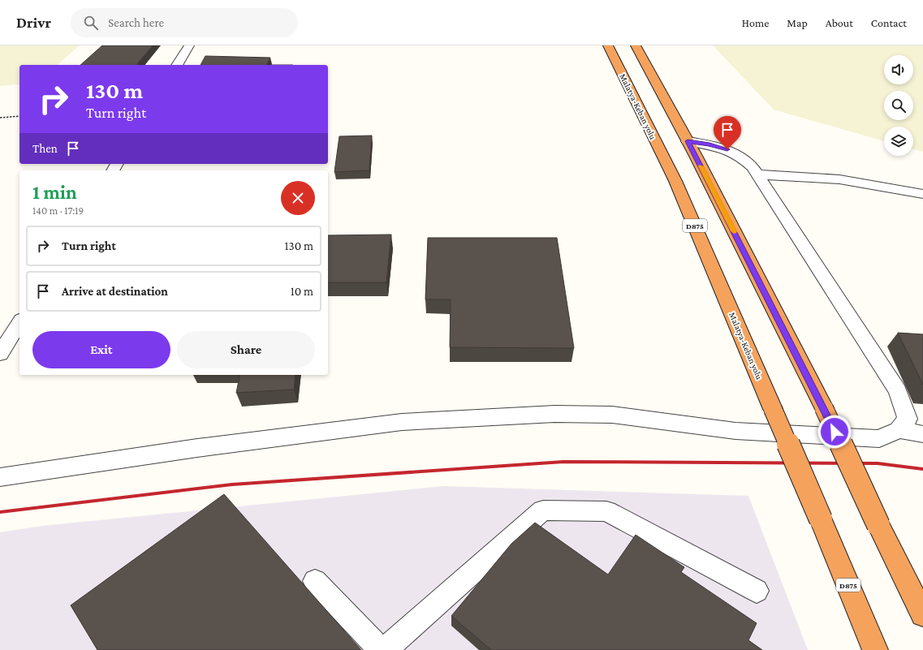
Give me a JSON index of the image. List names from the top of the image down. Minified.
{"streets":{"highway":["Malatya-Keban yolu","D875"]},"page":{"header":"Drivr","search":"Search here","nav":["Home","Map","About","Contact"],"turn":["130 m","Turn right"],"then":"Then","heading":["1 min","140 m · 17:19"],"list":[{"name":"Turn right","value":"130 m"},{"name":"Arrive at destination","value":"10 m"}],"buttons":["Exit","Share"]}}
